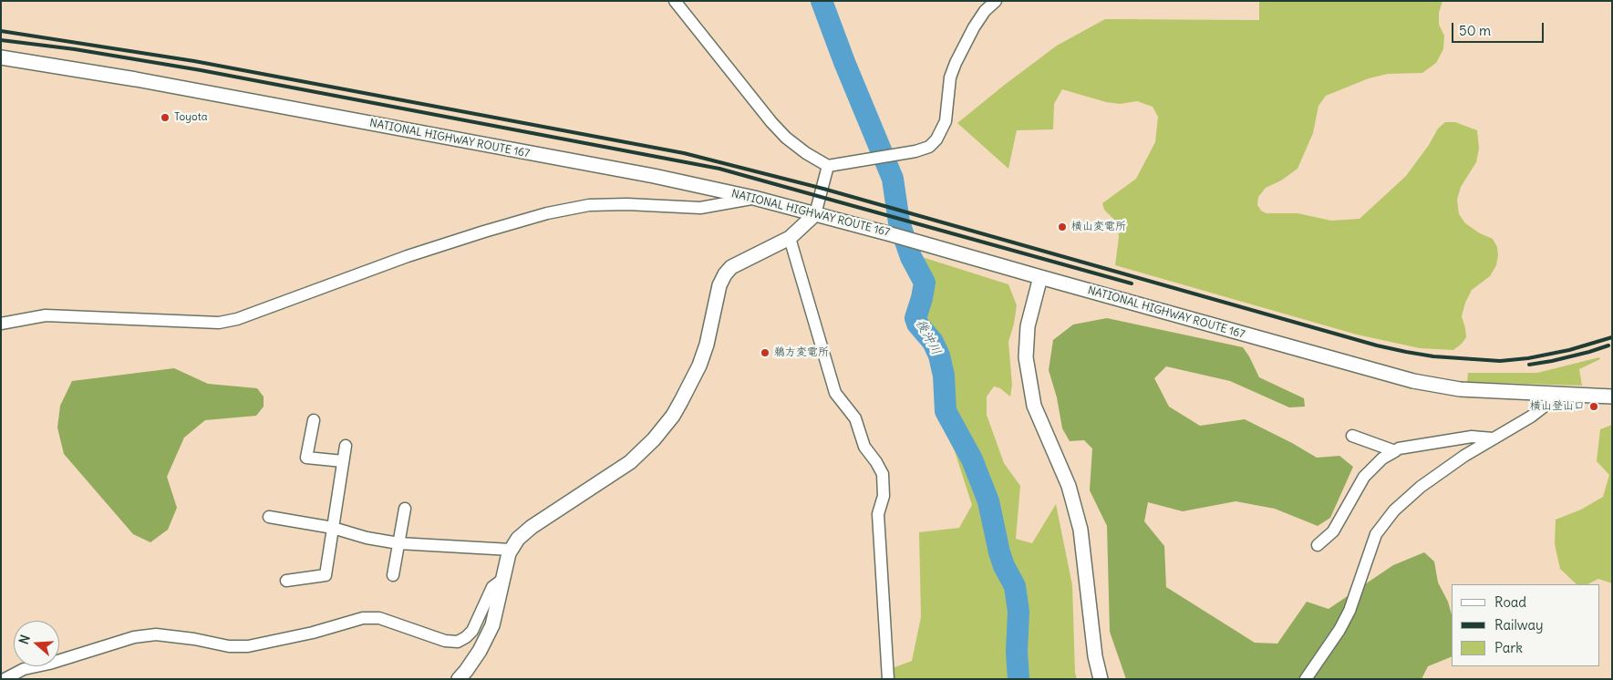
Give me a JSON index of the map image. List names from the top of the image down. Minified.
{"streets":{"street":["NATIONAL HIGHWAY ROUTE 167"]},"water":["後沖川"],"places":["Toyota","横山変電所","鵜方変電所","横山登山口"],"legend":["Road","Railway","Park"],"scale_bar":"50 m","north":"left"}
